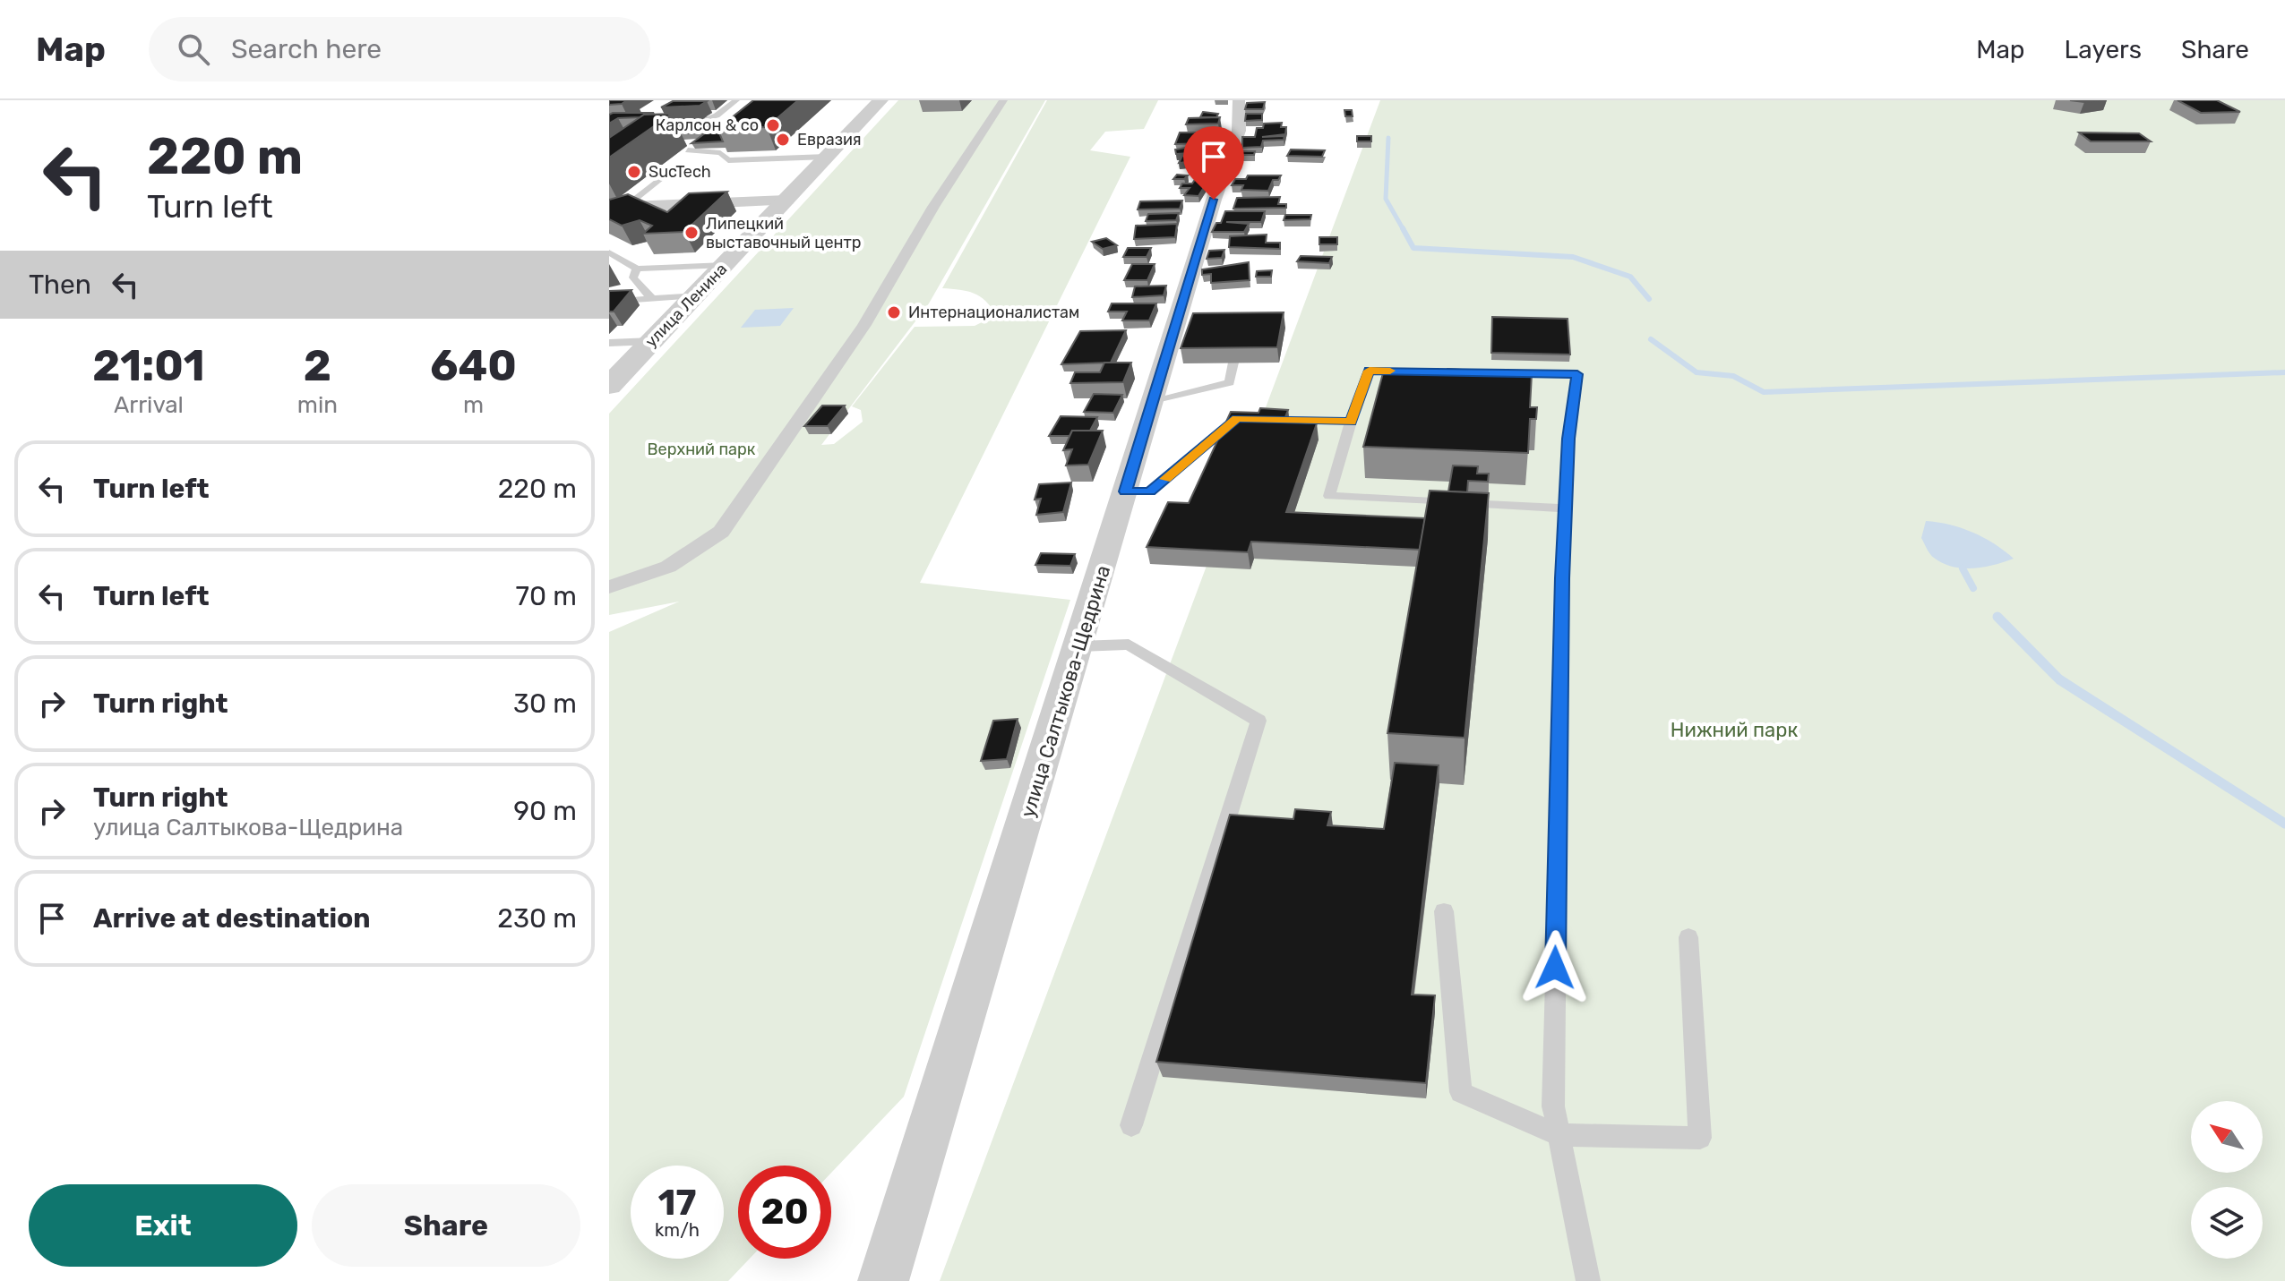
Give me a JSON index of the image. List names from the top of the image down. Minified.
{"streets":{"street":["улица Ленина","улица Салтыкова-Щедрина"]},"parks":["Верхний парк","Нижний парк"],"places":["Карлсон & co","Евразия","SucTech","Липецкий выставочный центр","Интернационалистам"],"north":"top left","page":{"header":"Map","search":"Search here","nav":["Map","Layers","Share"],"turn":["220 m","Turn left"],"then":"Then","eta":["21:01","Arrival","2","min","640","m"],"list":[{"name":"Turn left","value":"220 m"},{"name":"Turn left","value":"70 m"},{"name":"Turn right","value":"30 m"},{"name":"Turn right","note":"улица Салтыкова-Щедрина","value":"90 m"},{"name":"Arrive at destination","value":"230 m"}],"speed":"17 km/h","limit":"20","buttons":["Exit","Share"]}}
